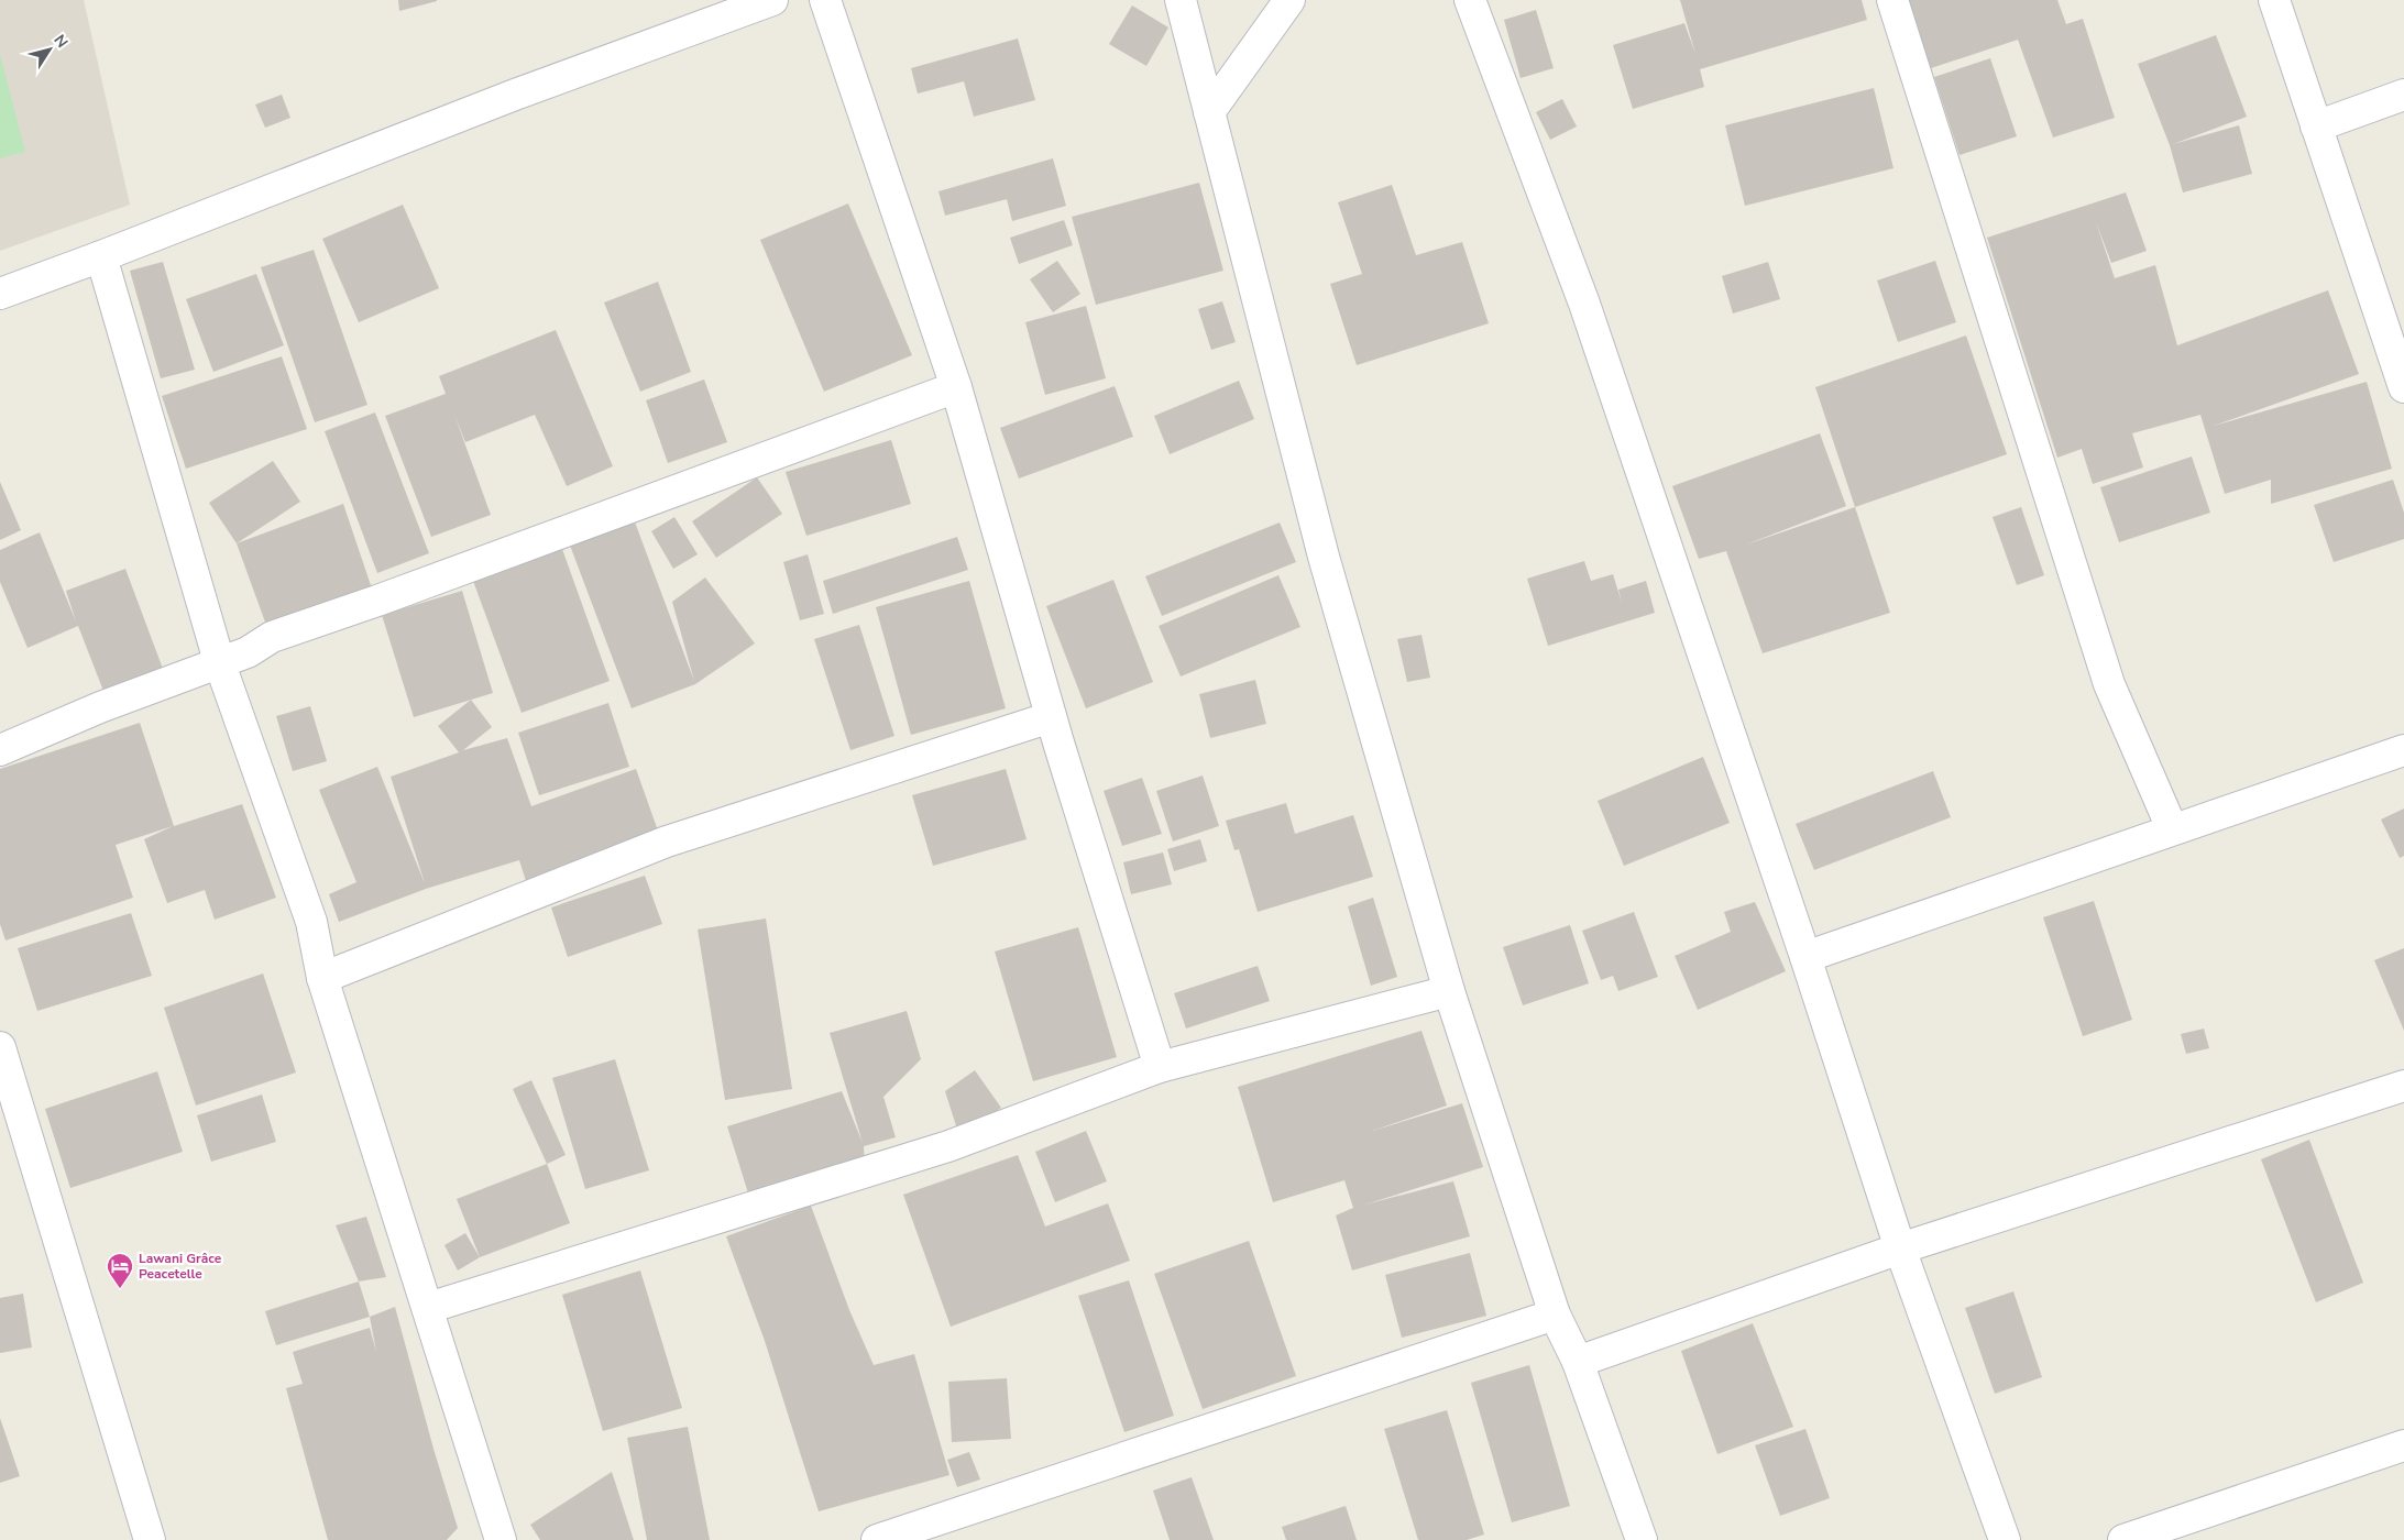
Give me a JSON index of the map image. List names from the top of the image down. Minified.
{"places":{"hotel":["Lawani Grâce Peacetelle"]},"north":"top right"}
